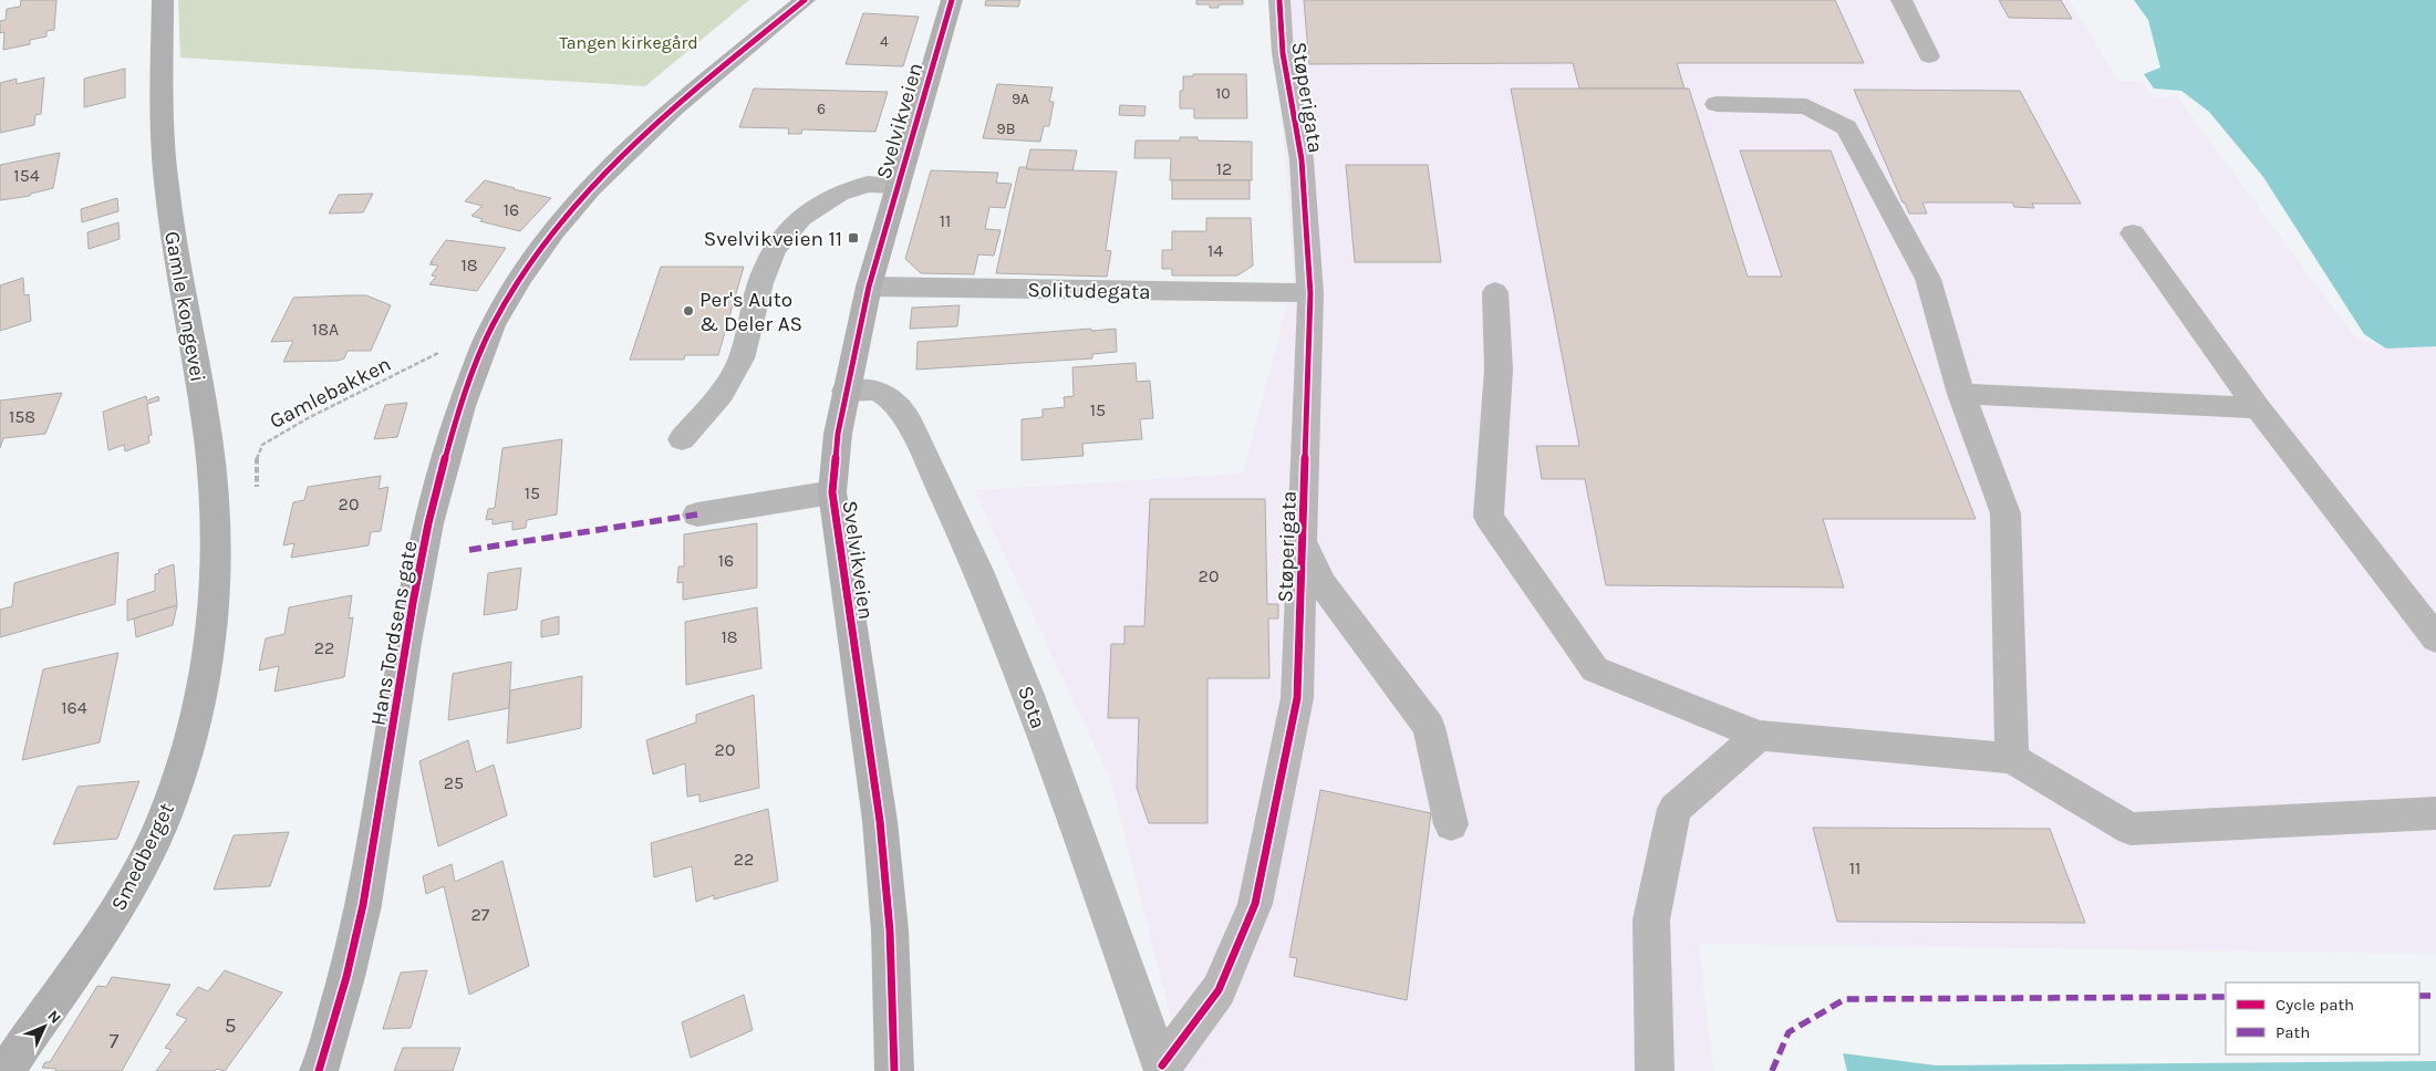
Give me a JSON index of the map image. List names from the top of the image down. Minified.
{"streets":{"main road":["Svelvikveien","Gamle kongevei","Hans Tordsens gate","Smedberget"],"street":["Støperigata","Solitudegata","Sota"],"path":["Gamlebakken"]},"crossings":[["Støperigata","Solitudegata"],["Støperigata","Sota"],["Svelvikveien","Solitudegata"],["Svelvikveien","Sota"],["Gamle kongevei","Smedberget"],["Gamlebakken","Hans Tordsens gate"]],"parks":["Tangen kirkegård"],"places":{"transit":["Svelvikveien 11"],"other":["Per's Auto & Deler AS"]},"house_numbers":["4","10","9A","6","9B","12","154","16","11","14","18","18A","15","158","15","20","16","20","18","22","164","20","25","22","11","27","5","7"],"legend":["Cycle path","Path"],"north":"top right"}
